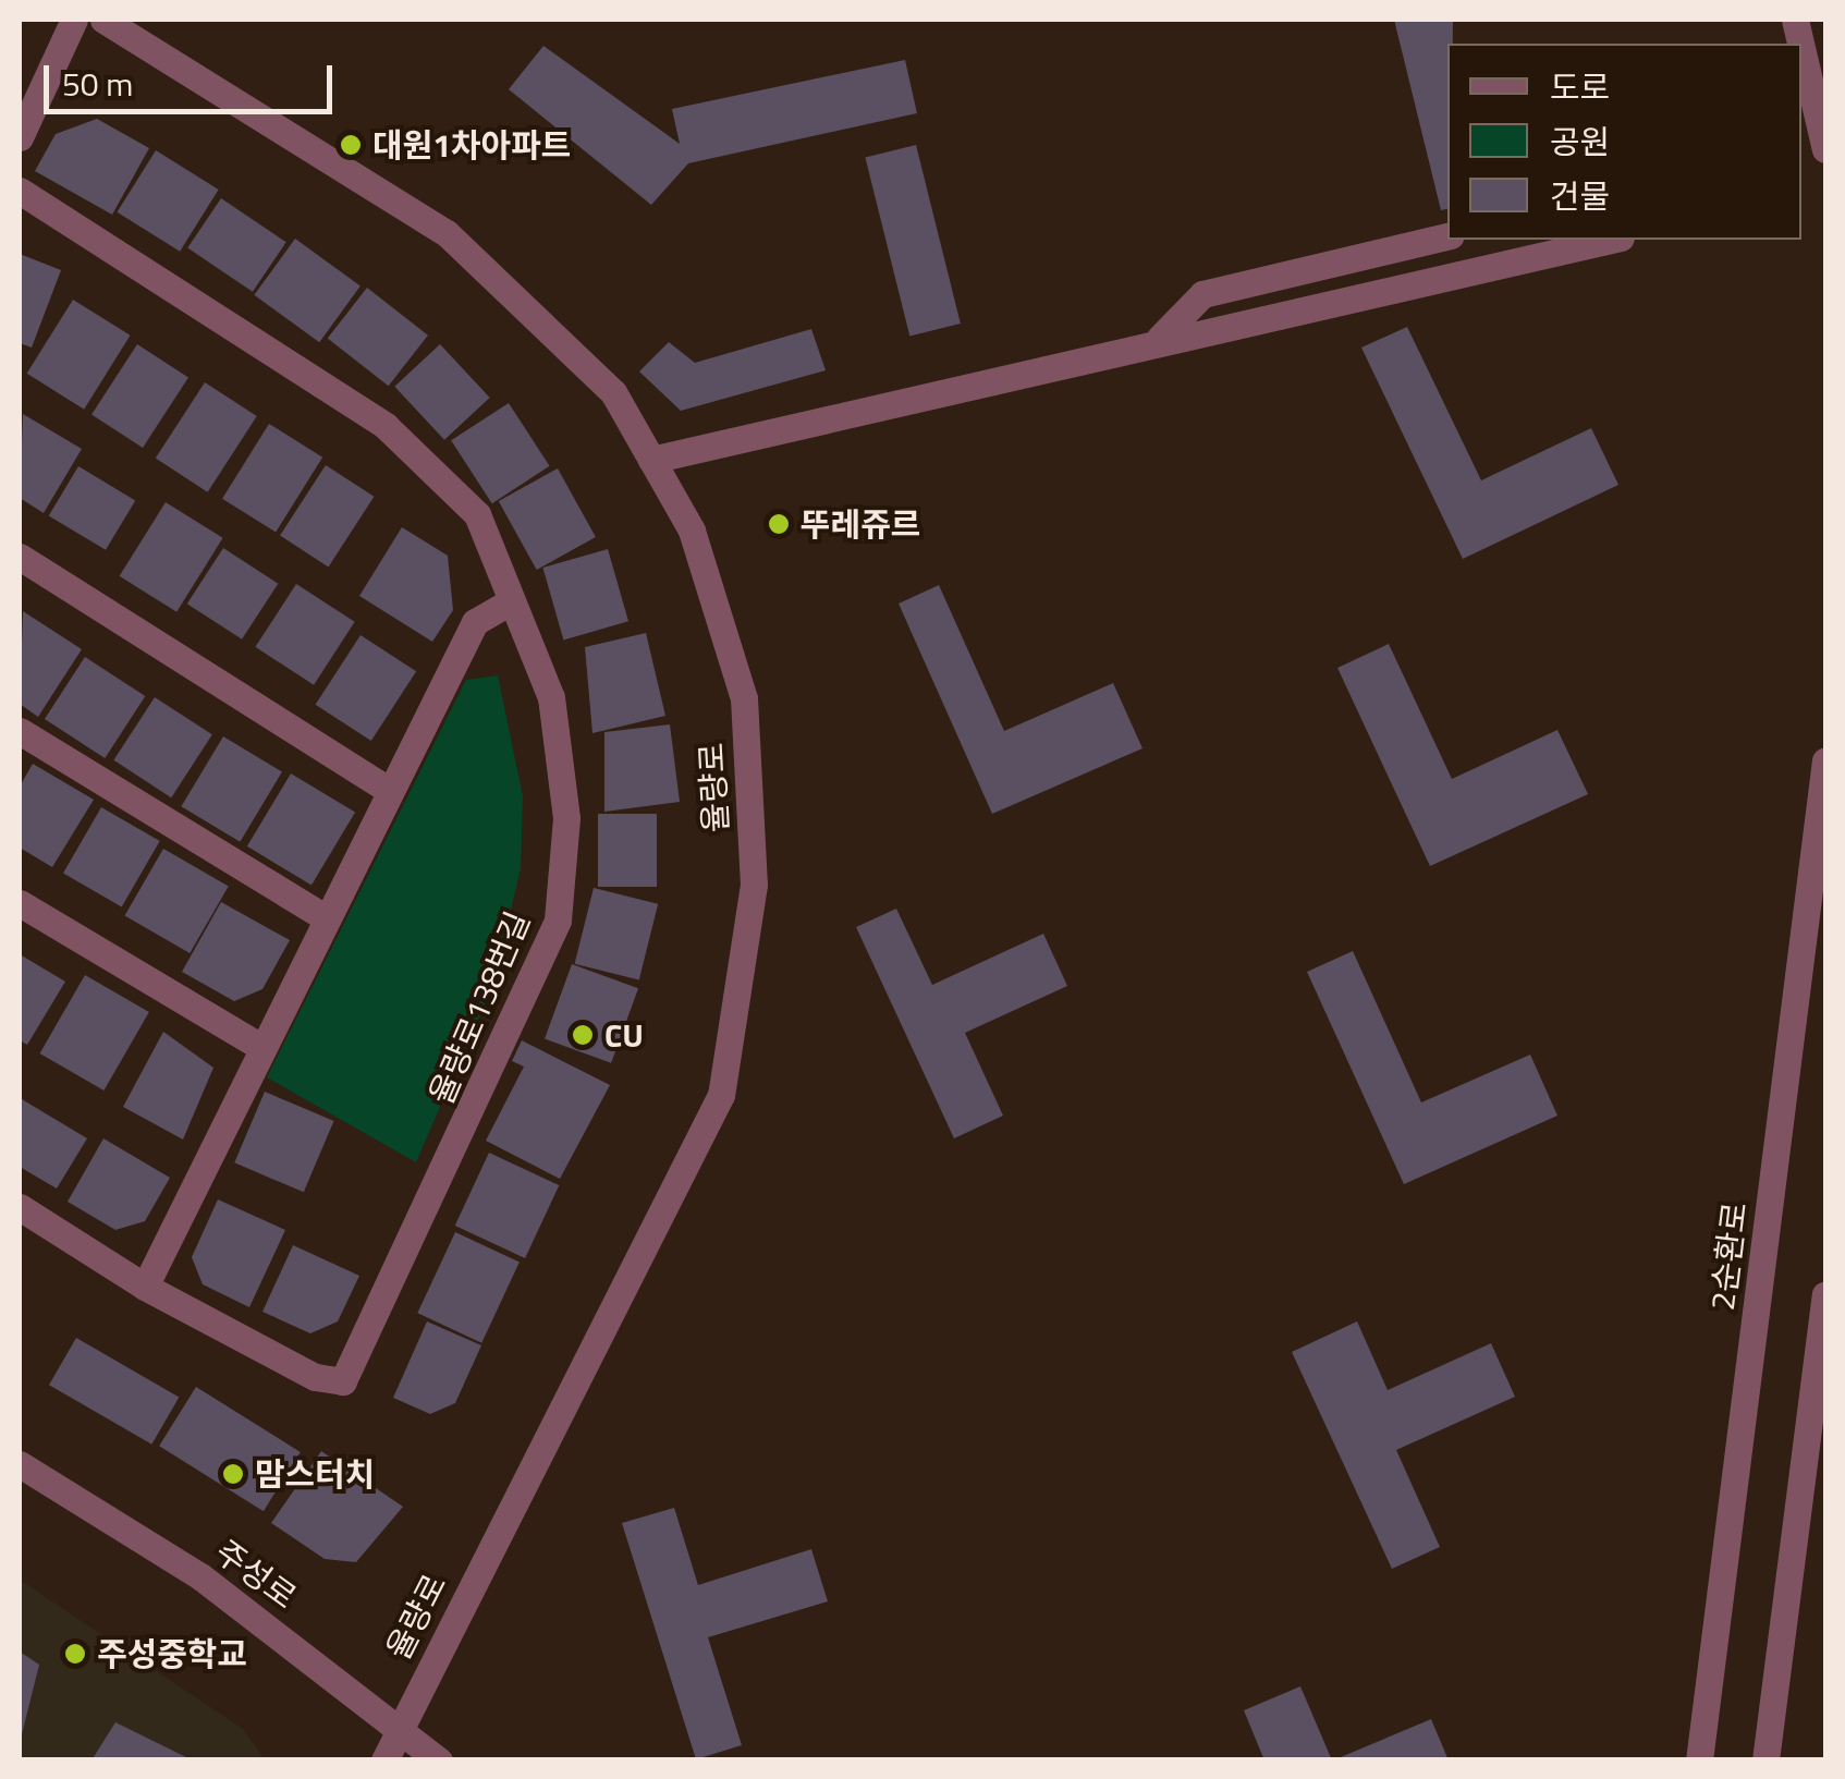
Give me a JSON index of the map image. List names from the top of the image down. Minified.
{"streets":{"street":["율량로","율량로138번길","2순환로","주성로"]},"crossings":[["율량로","주성로"]],"places":["대원1차아파트","뚜레쥬르","CU","맘스터치","주성중학교"],"legend":["도로","공원","건물"],"scale_bar":"50 m"}
